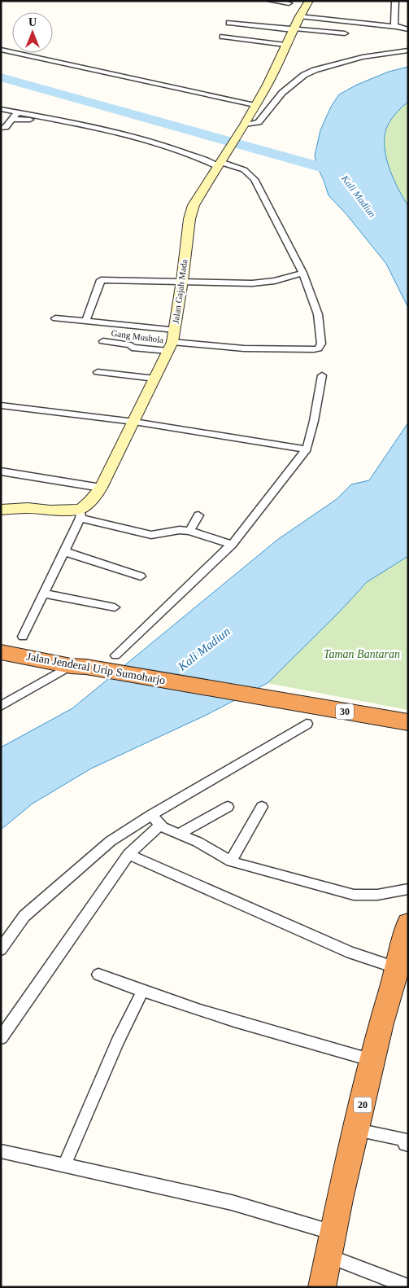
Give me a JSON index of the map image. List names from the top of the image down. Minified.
{"streets":{"highway":["Jalan Jenderal Urip Sumoharjo","30","20"],"street":["Jalan Gajah Mada","Gang Mushola"]},"crossings":[["Jalan Gajah Mada","Gang Mushola"]],"water":["Kali Madiun"],"parks":["Taman Bantaran"],"north":"top"}
